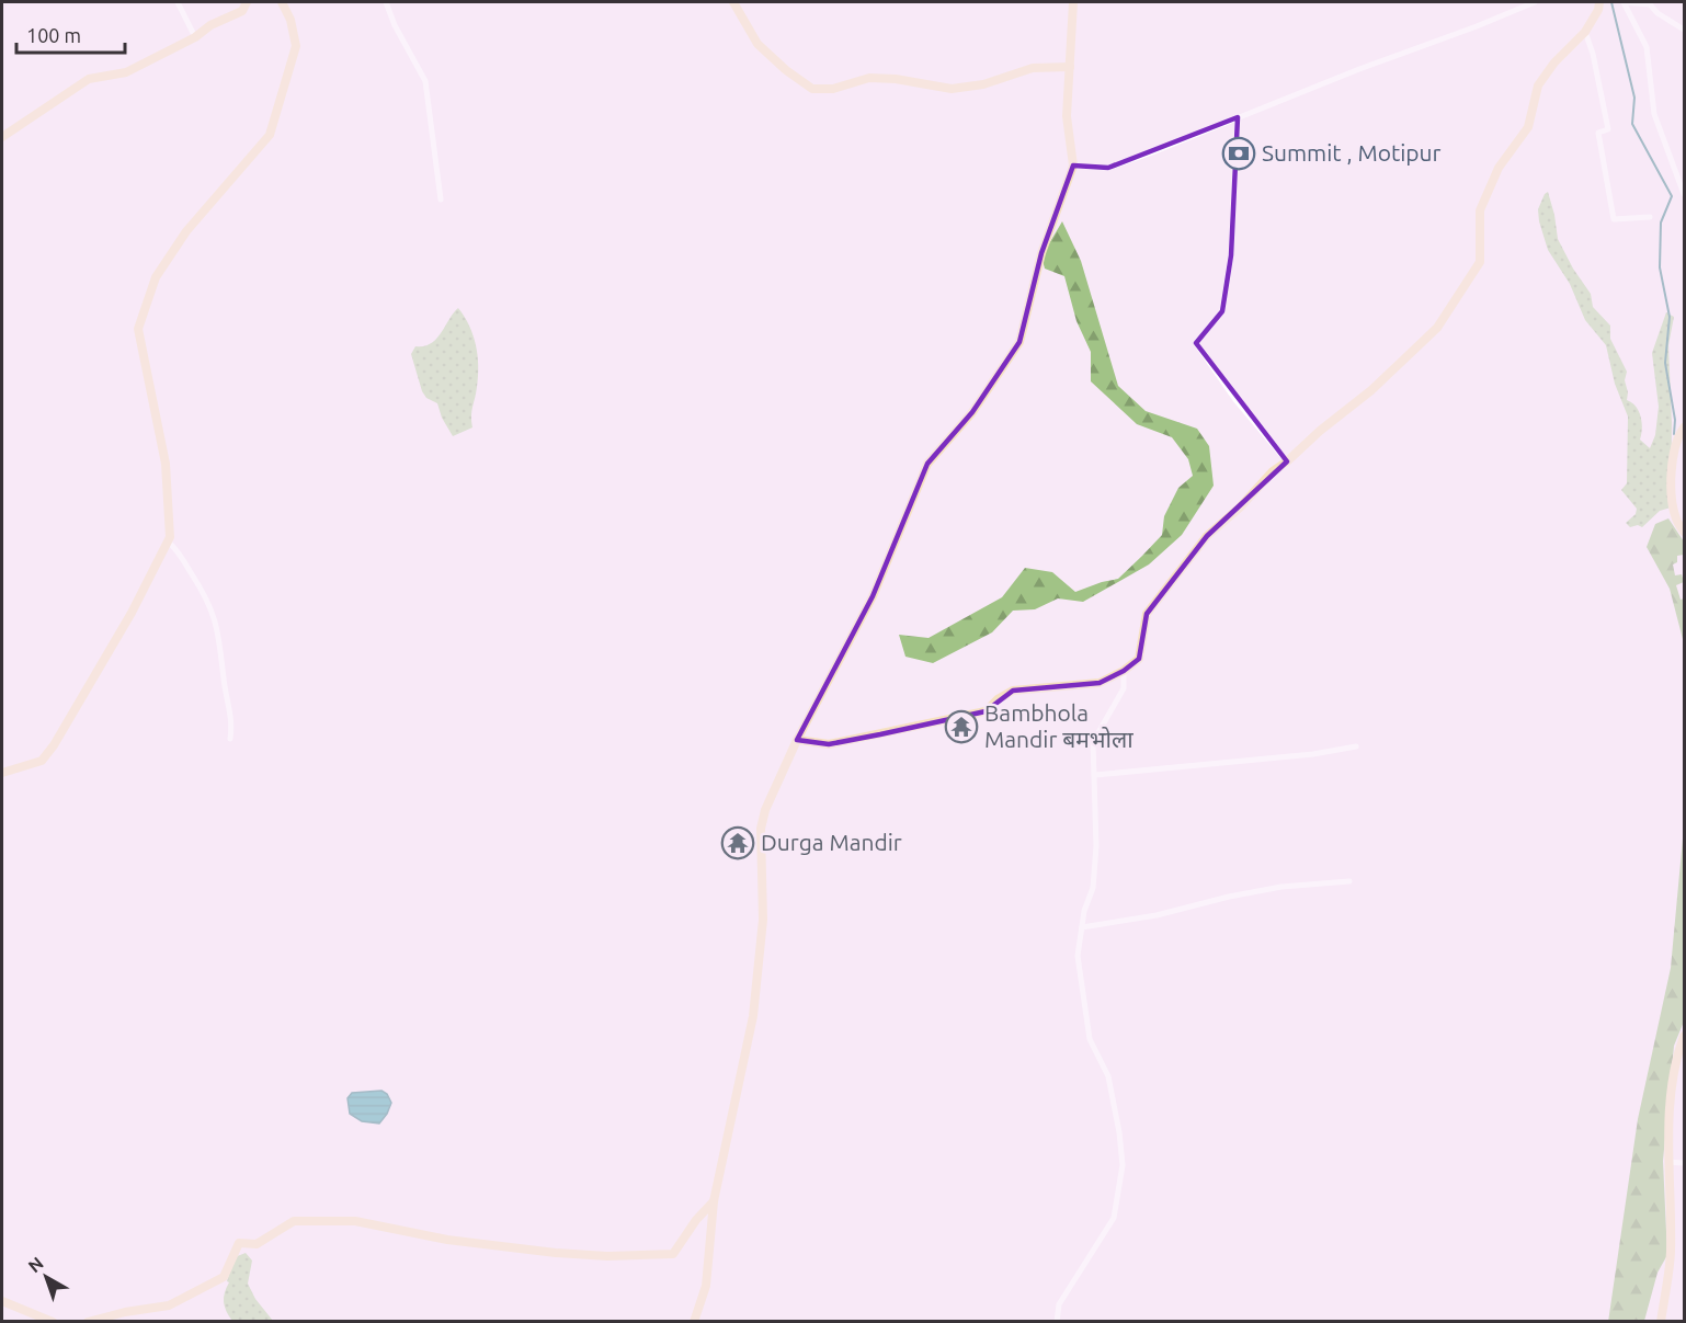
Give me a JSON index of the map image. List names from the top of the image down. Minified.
{"places":{"bank":["Summit , Motipur"],"temple":["Bambhola Mandir बमभोला","Durga Mandir"]},"scale_bar":"100 m","north":"top left"}
